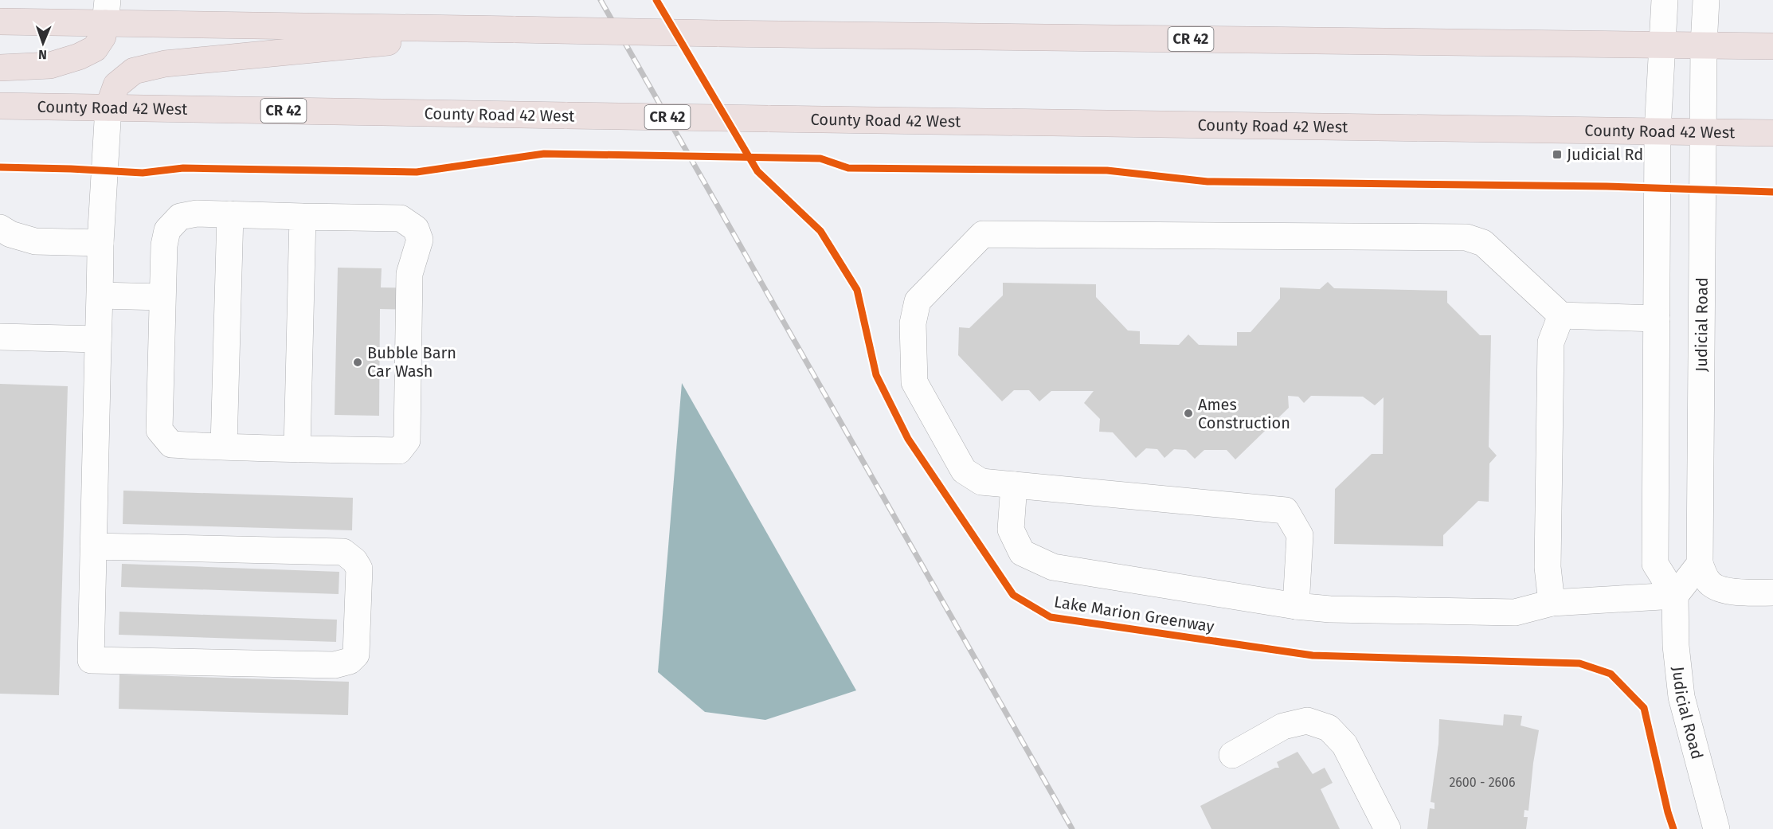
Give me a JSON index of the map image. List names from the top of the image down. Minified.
{"streets":{"highway":["CR 42","County Road 42 West"],"street":["Judicial Road"],"cycle path":["Lake Marion Greenway"]},"crossings":[["CR 42","Judicial Road"],["County Road 42 West","Judicial Road"]],"places":{"transit":["Judicial Rd"],"other":["Bubble Barn Car Wash","Ames Construction"]},"house_numbers":["2600 - 2606"],"north":"bottom"}
